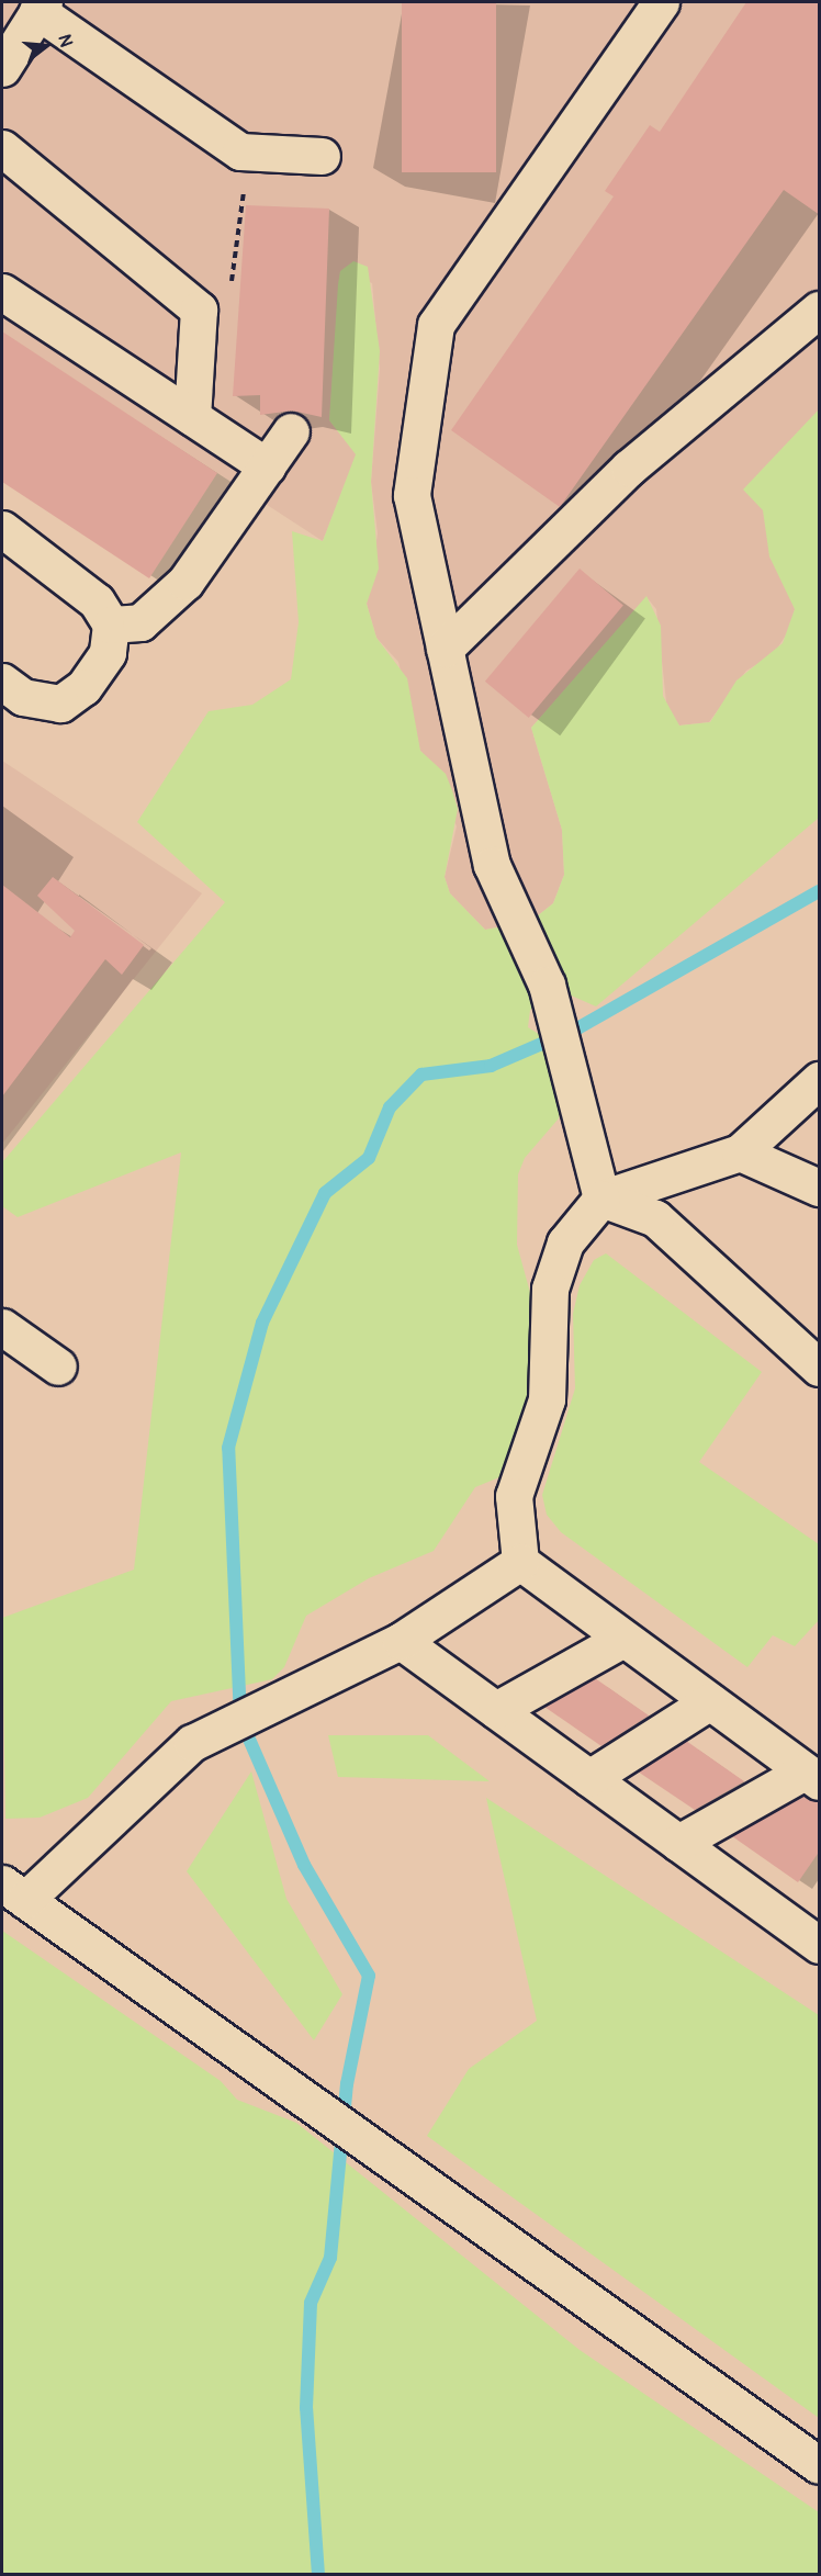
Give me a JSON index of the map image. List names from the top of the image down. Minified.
{"north":"right"}
